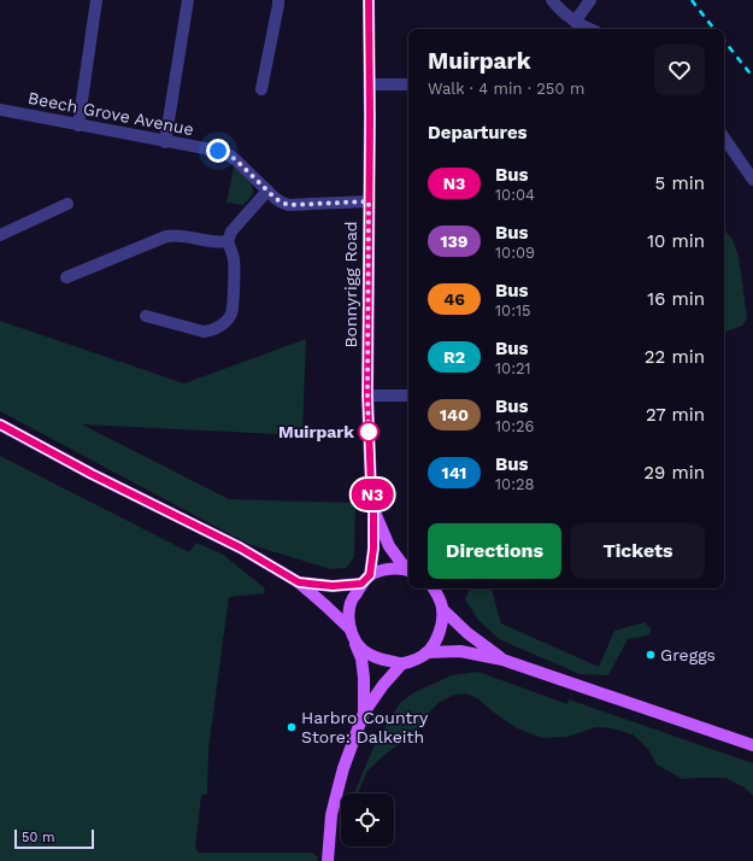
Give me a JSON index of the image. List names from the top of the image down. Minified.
{"streets":{"main road":["Bonnyrigg Road"],"street":["Beech Grove Avenue"]},"crossings":[["Beech Grove Avenue","Bonnyrigg Road"]],"places":["Muirpark","Greggs","Harbro Country Store: Dalkeith"],"lines":["bus line N3"],"scale_bar":"50 m","page":{"on_map":"N3","heading":[["Muirpark","Walk · 4 min · 250 m"],"Departures"],"list":[{"mark":"N3","name":"Bus","note":"10:04","value":"5 min"},{"mark":"139","name":"Bus","note":"10:09","value":"10 min"},{"mark":"46","name":"Bus","note":"10:15","value":"16 min"},{"mark":"R2","name":"Bus","note":"10:21","value":"22 min"},{"mark":"140","name":"Bus","note":"10:26","value":"27 min"},{"mark":"141","name":"Bus","note":"10:28","value":"29 min"}],"buttons":["Directions","Tickets"],"scale":"50 m"}}
